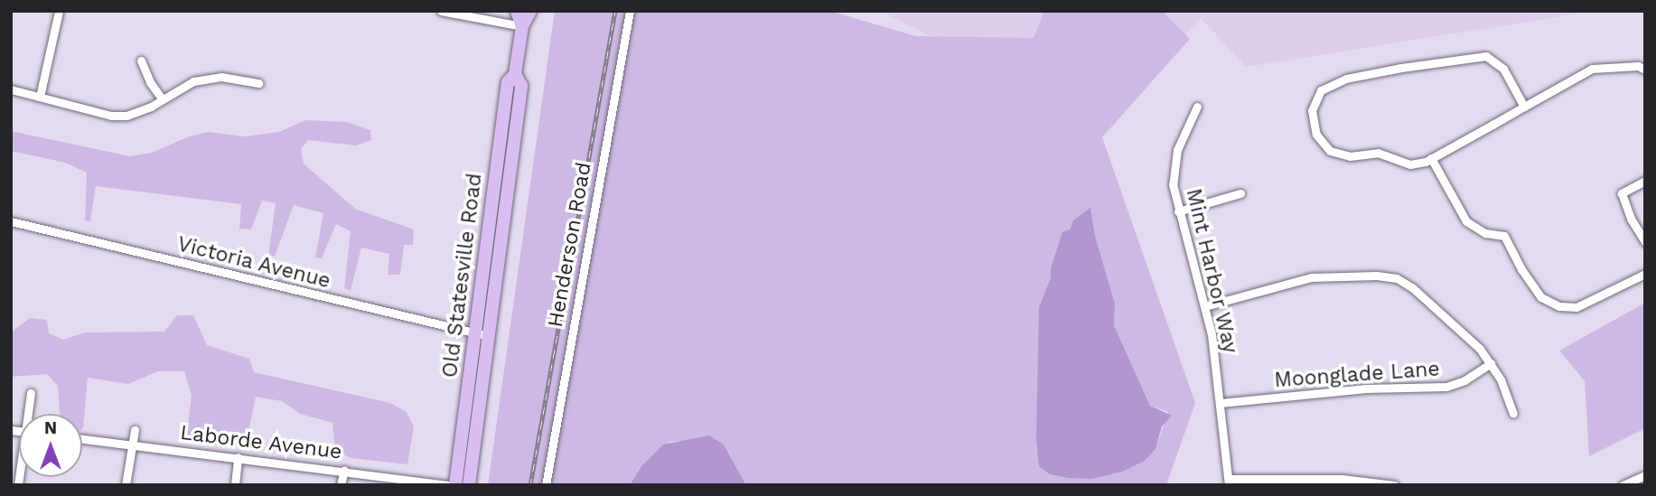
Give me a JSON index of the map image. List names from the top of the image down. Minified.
{"streets":{"main road":["Old Statesville Road"],"street":["Henderson Road","Victoria Avenue","Mint Harbor Way","Moonglade Lane","Laborde Avenue"]},"crossings":[["Victoria Avenue","Old Statesville Road"],["Mint Harbor Way","Moonglade Lane"]],"north":"top"}
